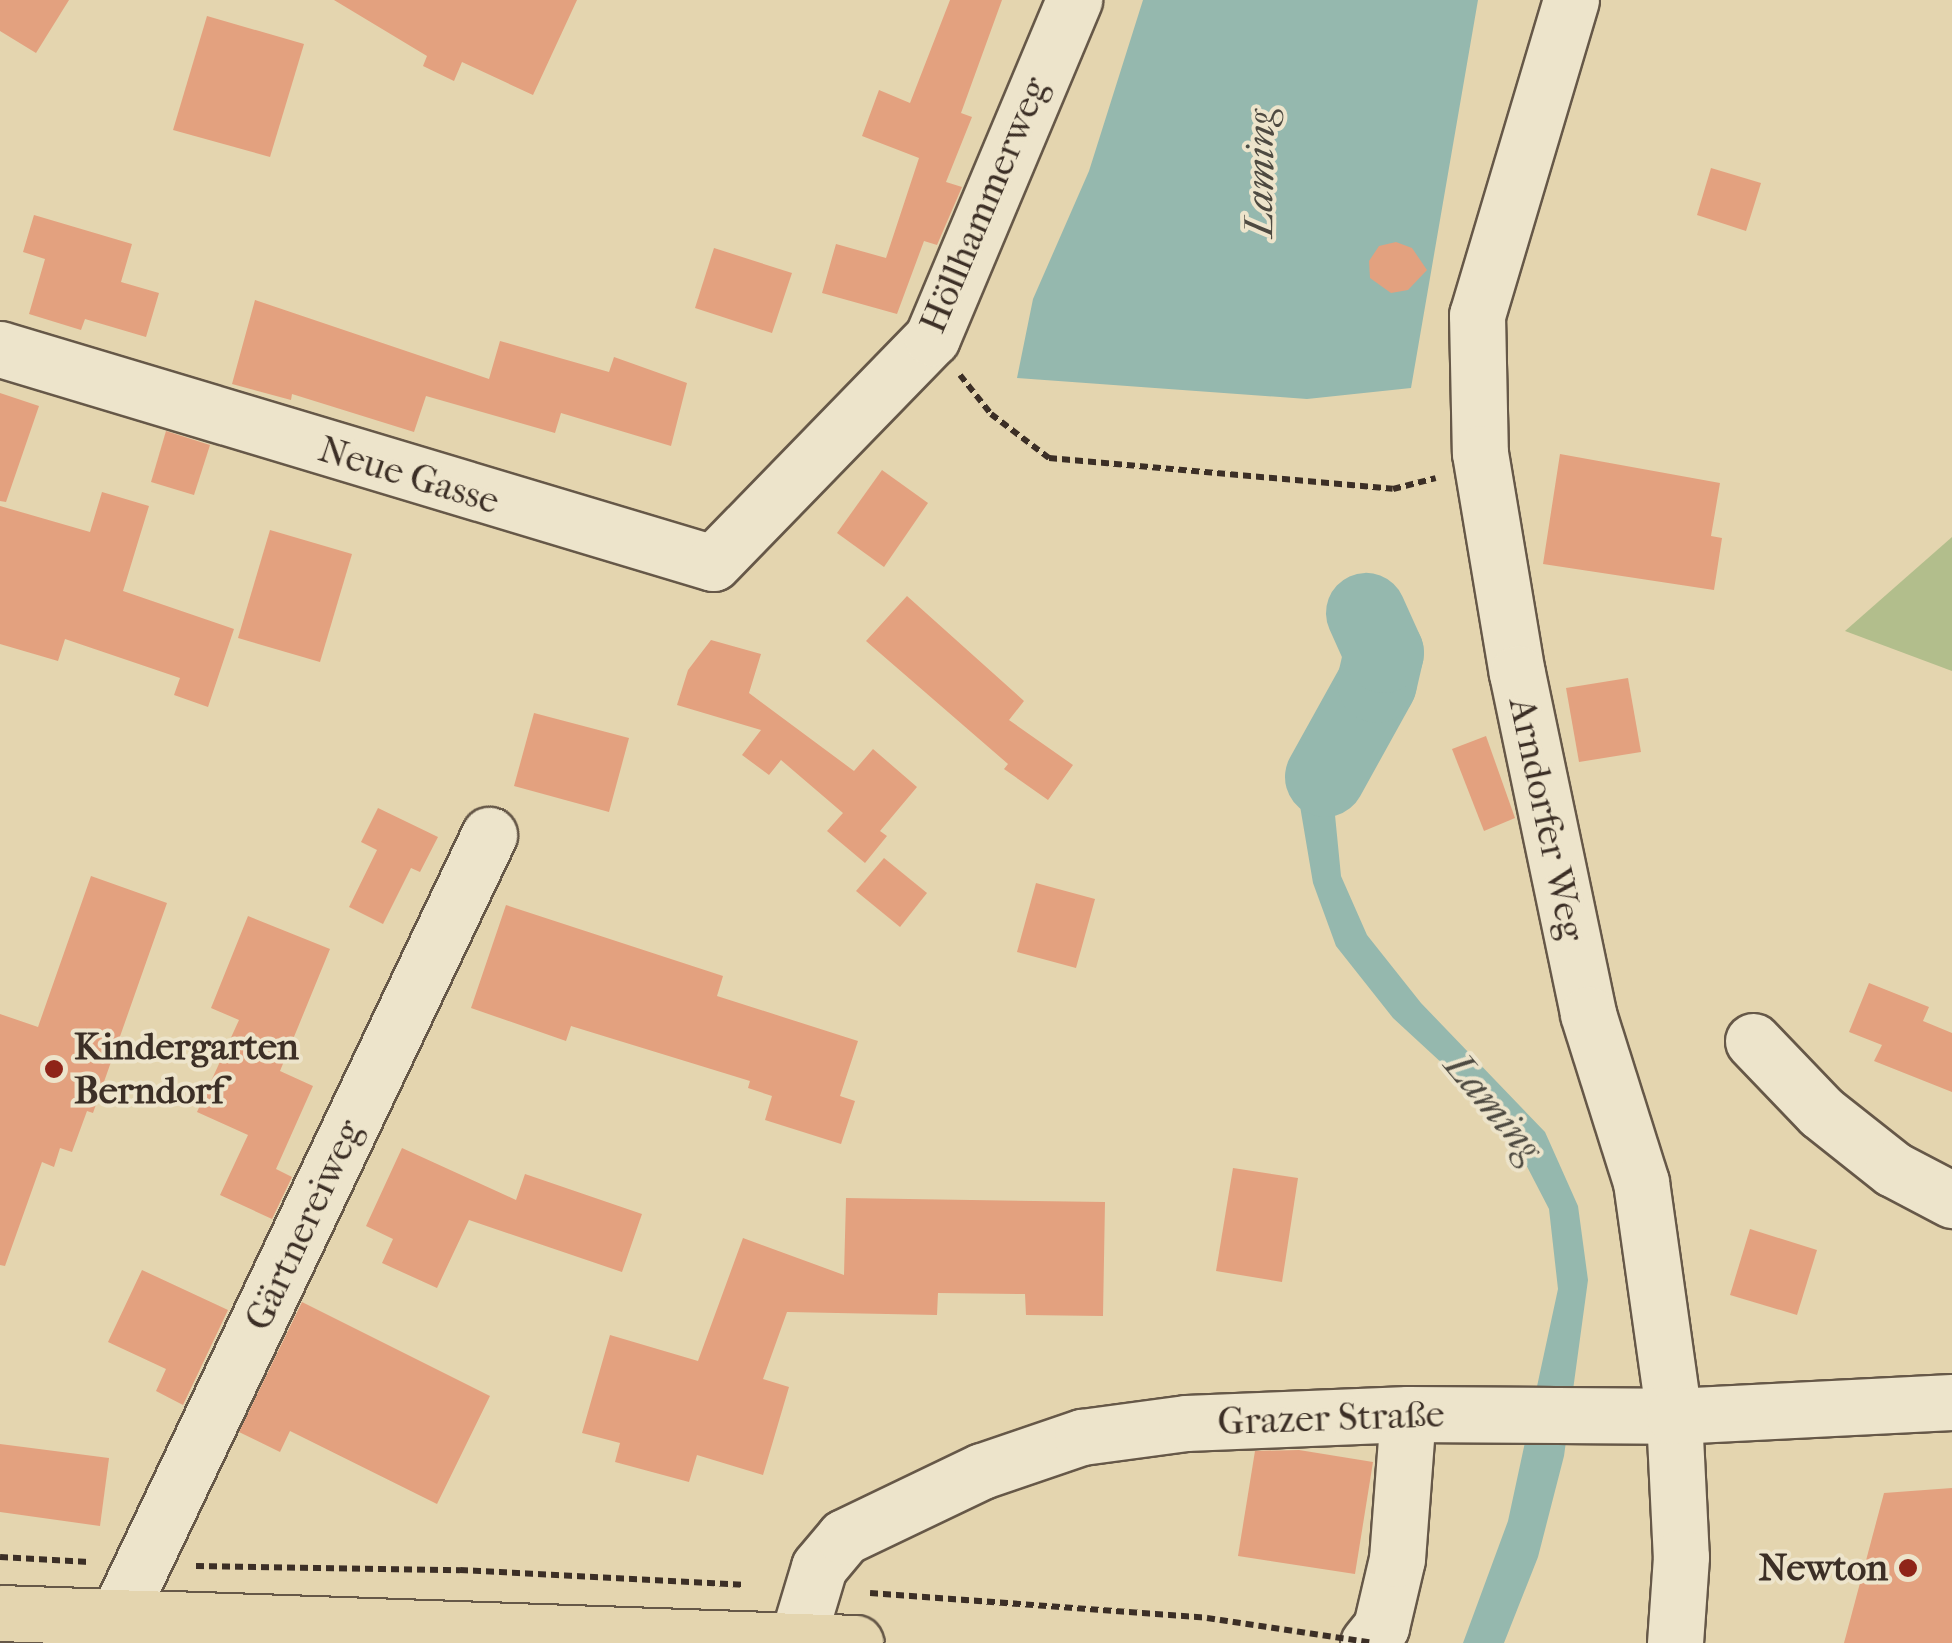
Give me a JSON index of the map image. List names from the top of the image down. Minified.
{"streets":{"street":["Höllhammerweg","Neue Gasse","Arndorfer Weg","Gärtnereiweg","Grazer Straße"]},"crossings":[["Höllhammerweg","Neue Gasse"],["Arndorfer Weg","Grazer Straße"]],"water":["Laming"],"places":["Kindergarten Berndorf","Newton"]}
